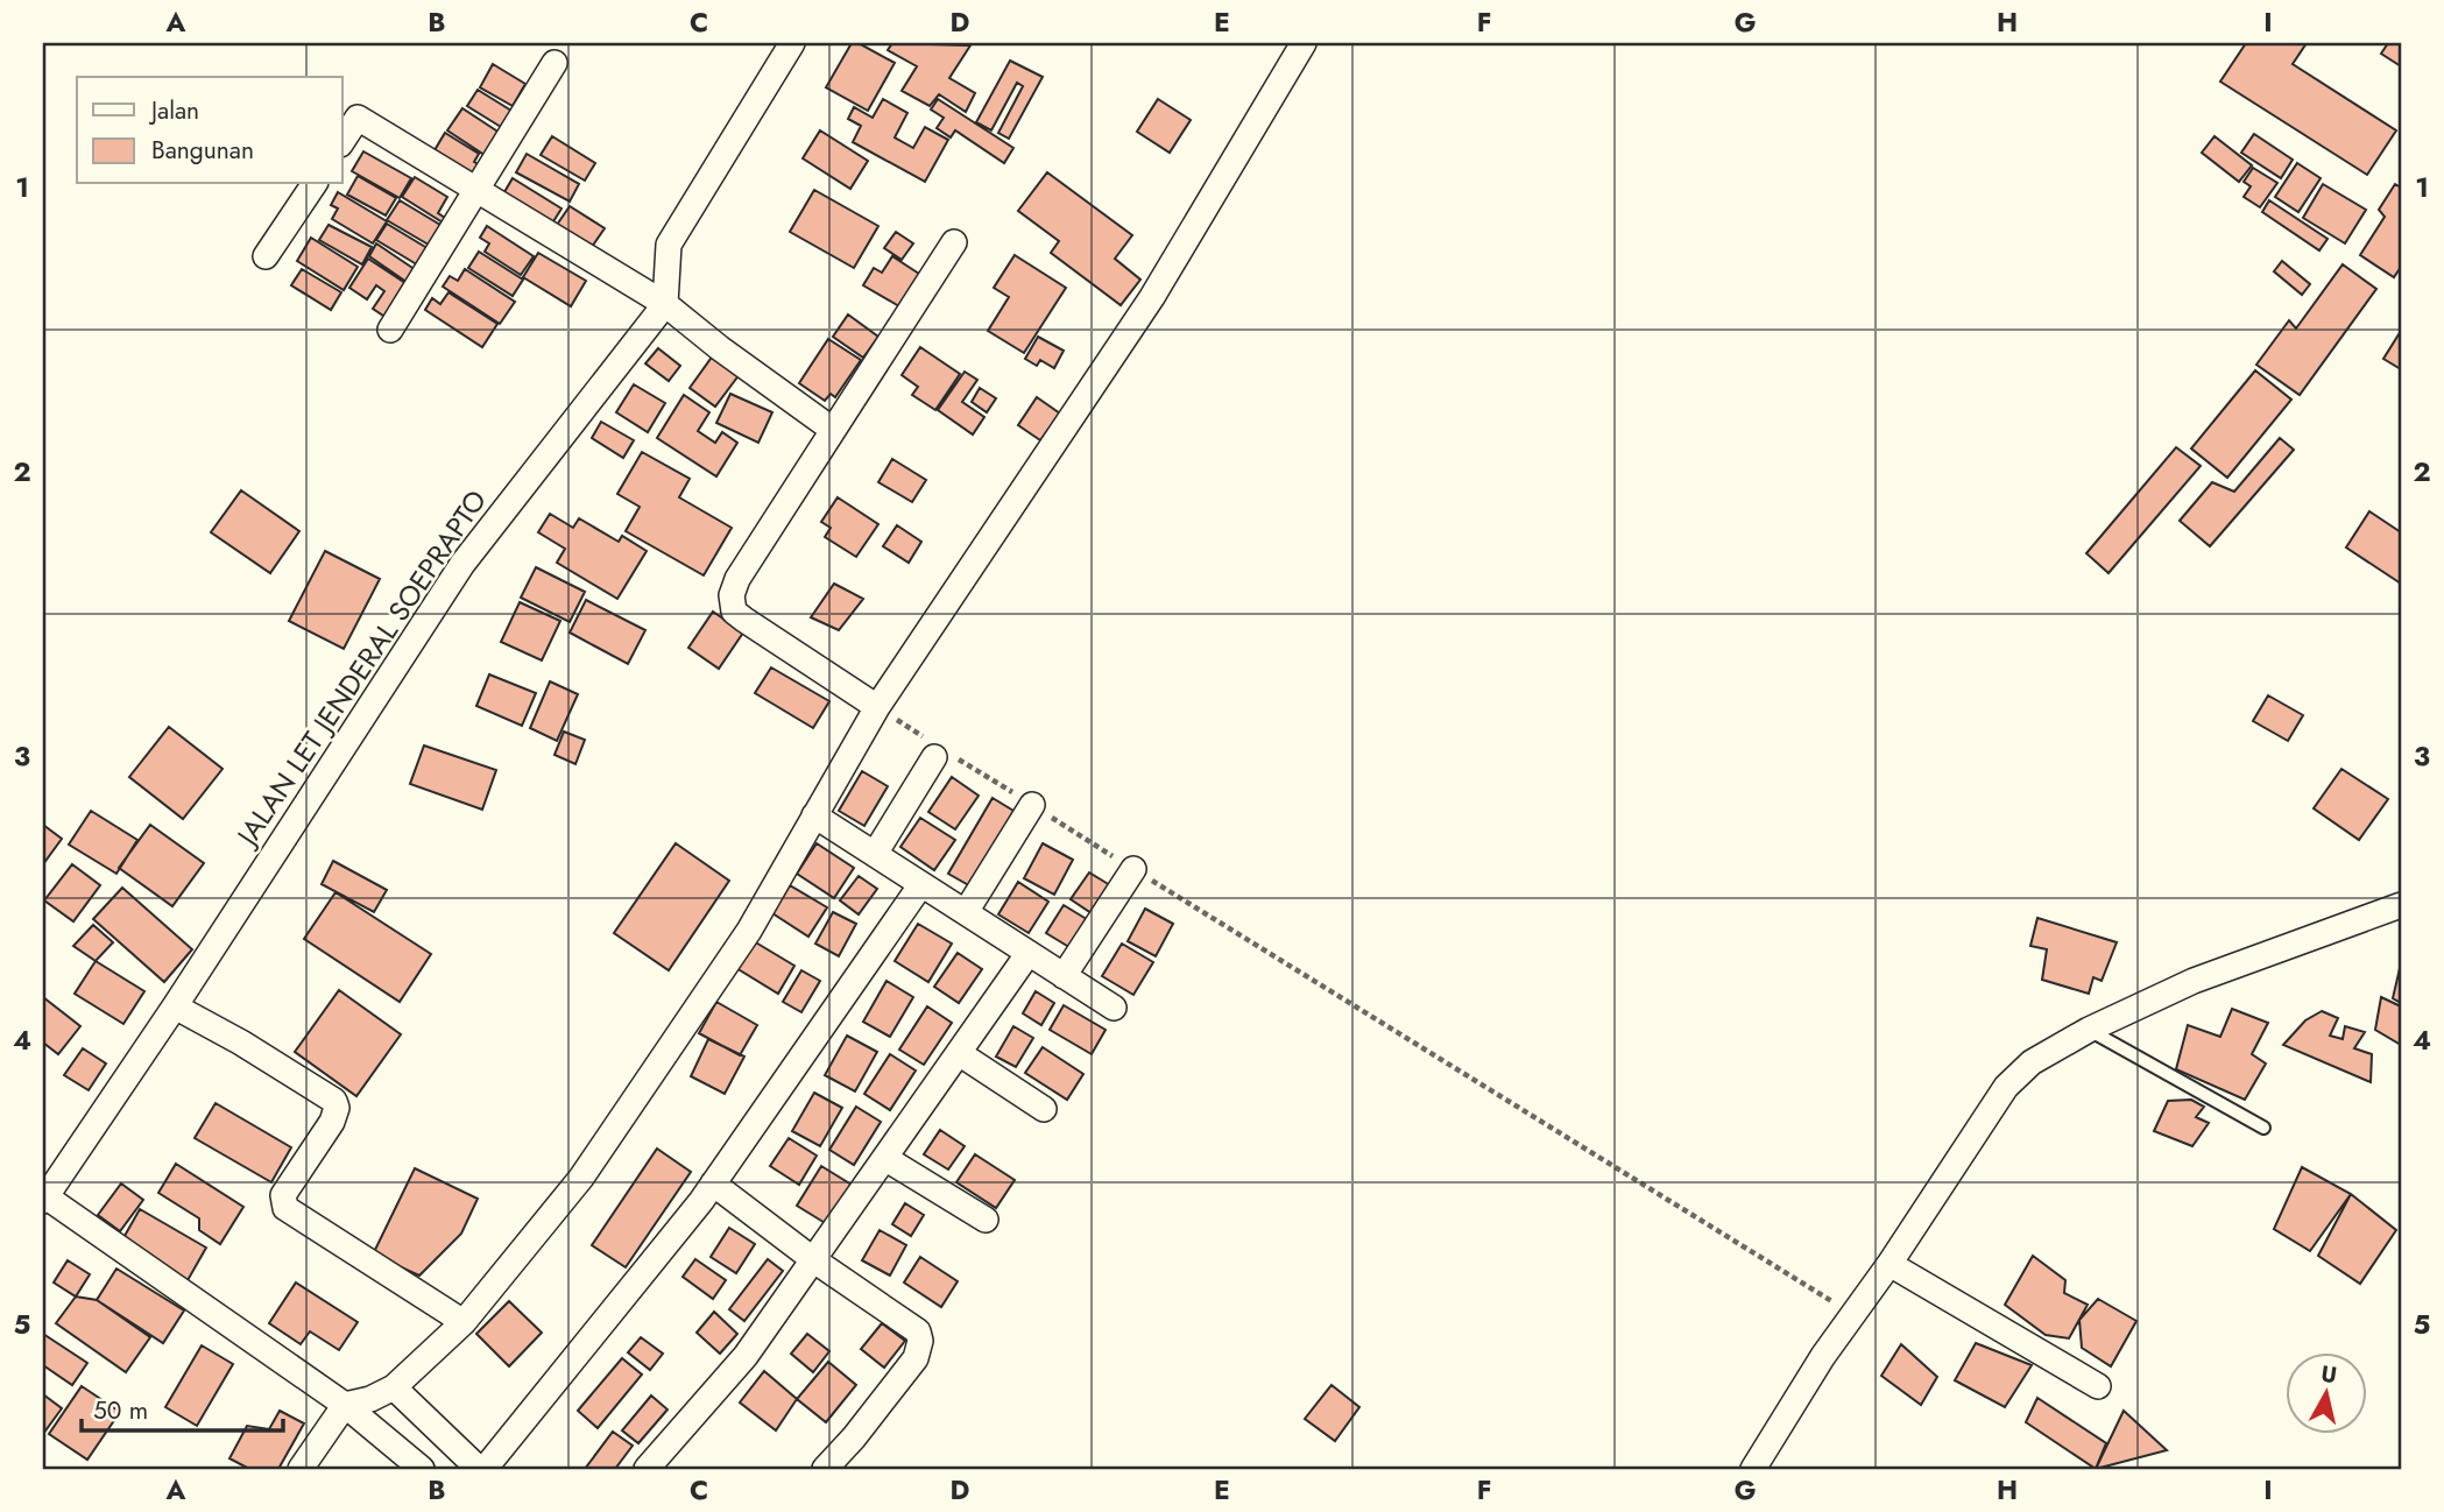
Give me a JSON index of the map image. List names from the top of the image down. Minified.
{"streets":{"street":["JALAN LET JENDERAL SOEPRAPTO"]},"legend":["Jalan","Bangunan"],"scale_bar":"50 m","north":"top","grid":{"columns":["A","B","C","D","E","F","G","H","I"],"rows":["1","2","3","4","5"]}}
